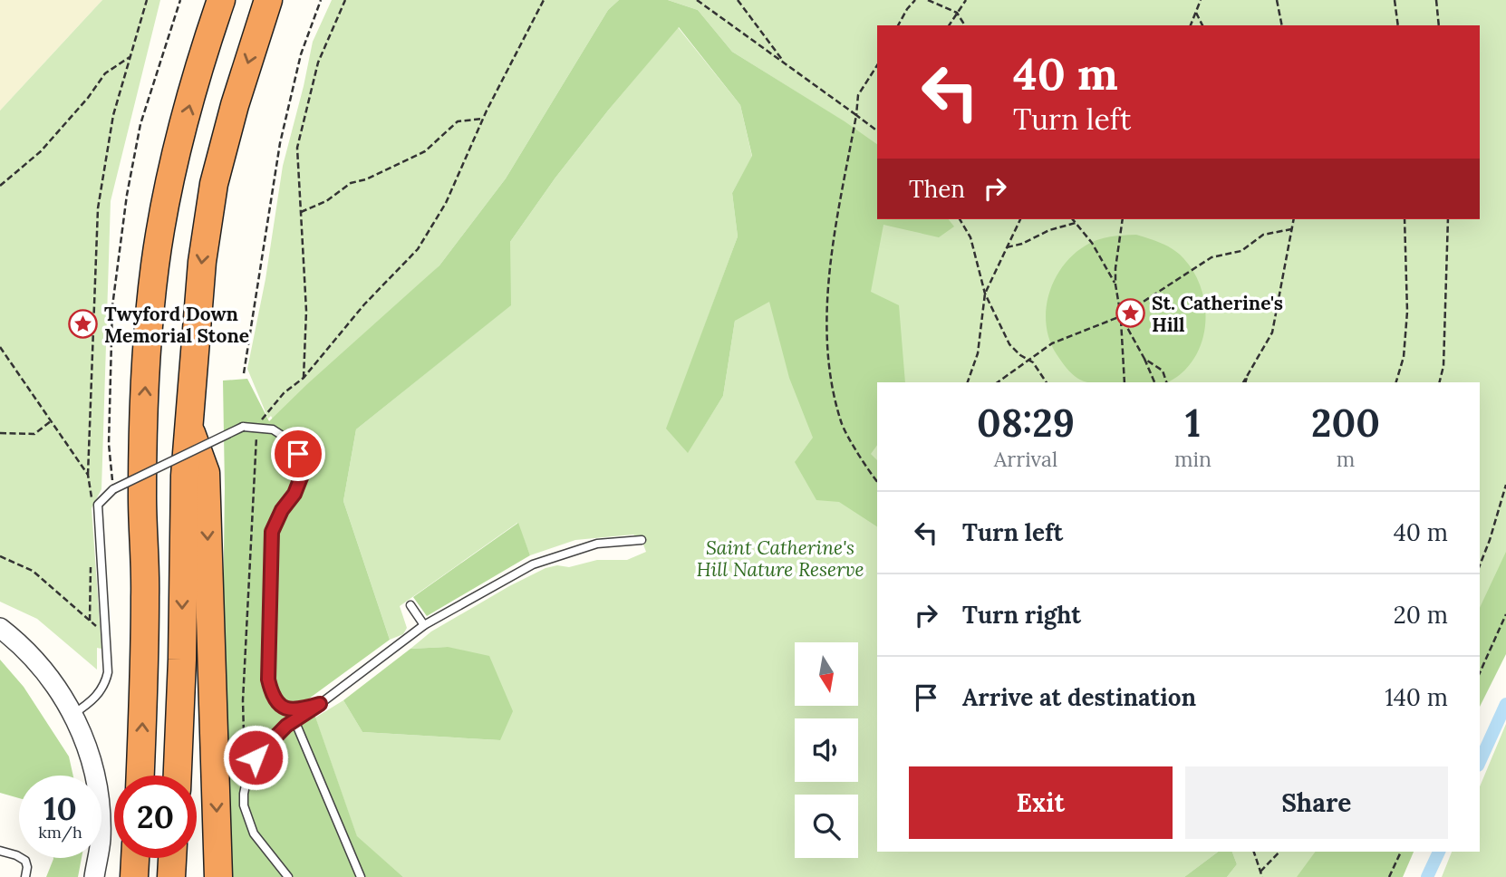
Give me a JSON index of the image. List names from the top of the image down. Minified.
{"parks":["Saint Catherine's Hill Nature Reserve"],"places":{"place":["St. Catherine's Hill","Twyford Down Memorial Stone"]},"north":"bottom","page":{"turn":["40 m","Turn left"],"then":"Then","eta":["08:29","Arrival","1","min","200","m"],"list":[{"name":"Turn left","value":"40 m"},{"name":"Turn right","value":"20 m"},{"name":"Arrive at destination","value":"140 m"}],"buttons":["Exit","Share"],"speed":"10 km/h","limit":"20"}}
